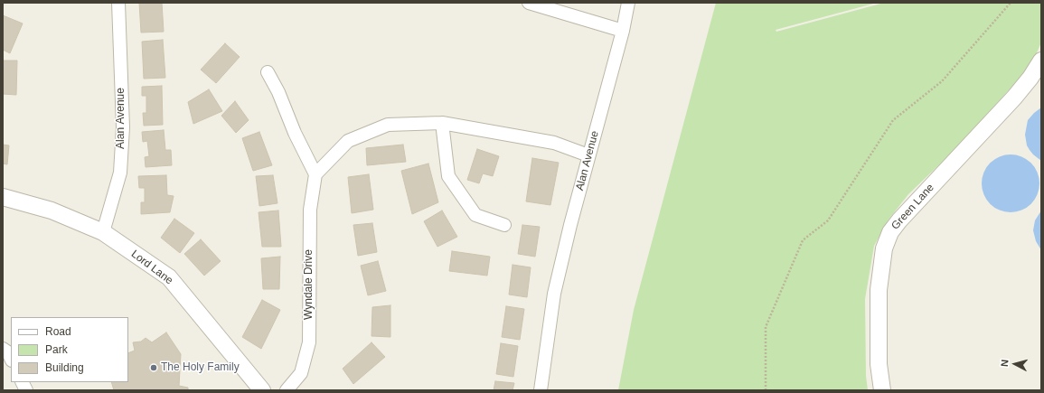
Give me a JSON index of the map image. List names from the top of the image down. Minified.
{"streets":{"street":["Alan Avenue","Green Lane","Lord Lane","Wyndale Drive"]},"crossings":[["Alan Avenue","Lord Lane"]],"places":["The Holy Family"],"legend":["Road","Park","Building"],"north":"left"}
